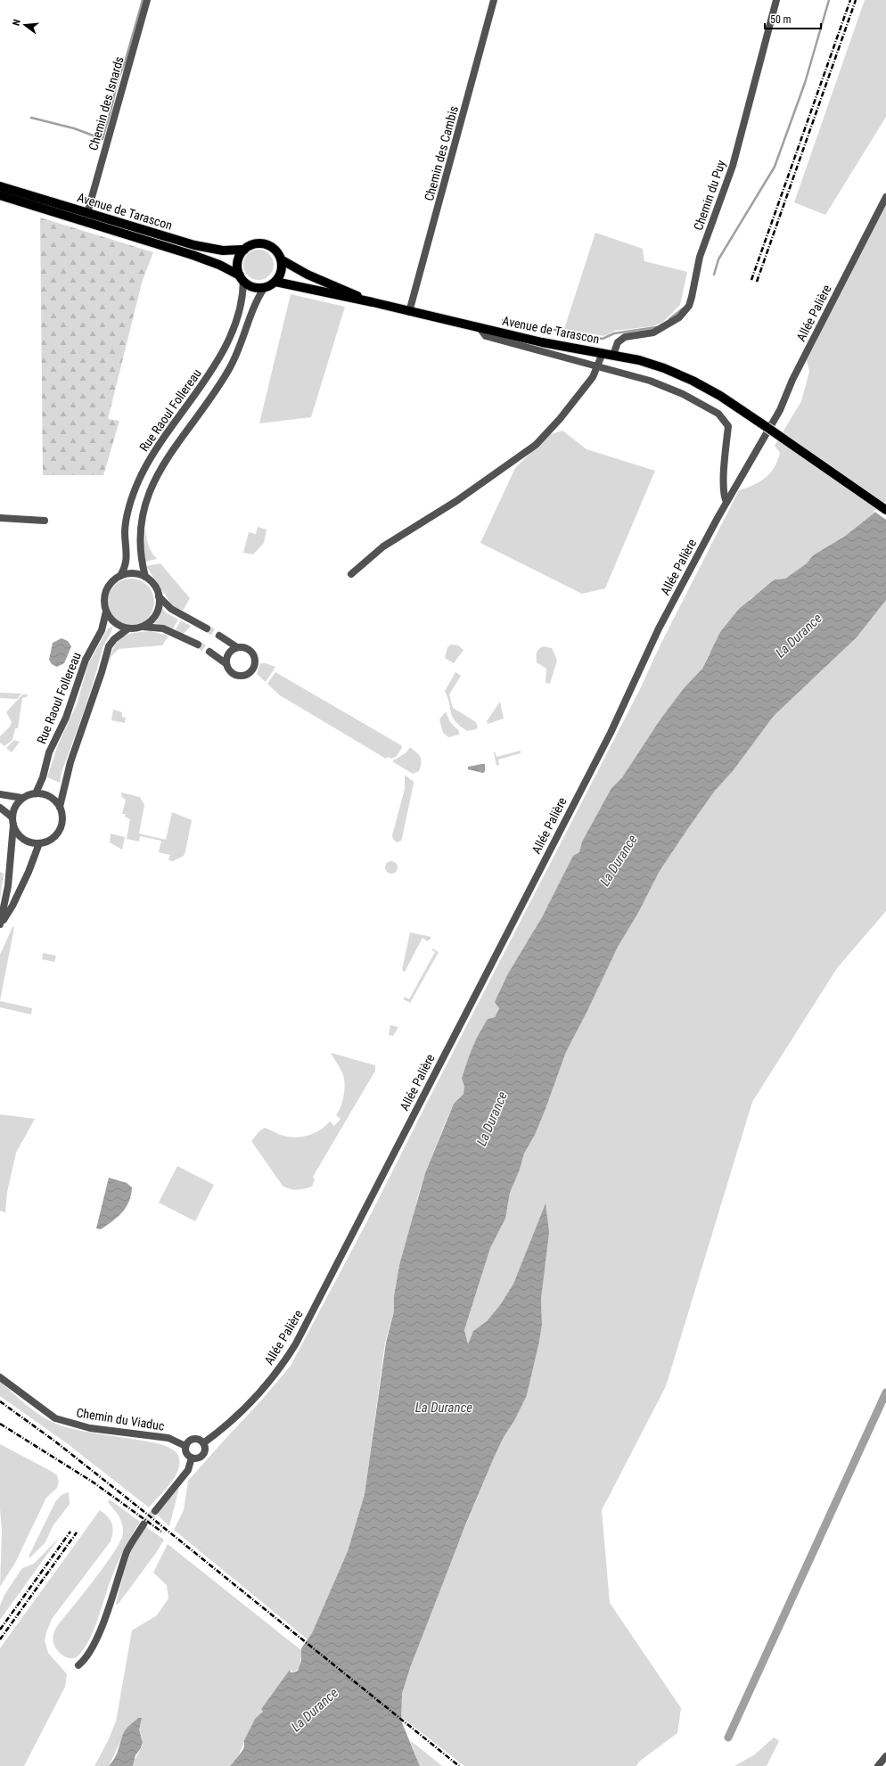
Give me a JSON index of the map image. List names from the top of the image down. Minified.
{"streets":{"main road":["Avenue de Tarascon"],"street":["Chemin des Isnards","Chemin des Cambis","Chemin du Puy","Allée Palière","Rue Raoul Follereau","Chemin du Viaduc"]},"crossings":[["Chemin des Isnards","Avenue de Tarascon"],["Chemin des Cambis","Avenue de Tarascon"],["Chemin du Puy","Avenue de Tarascon"],["Avenue de Tarascon","Rue Raoul Follereau"],["Allée Palière","Chemin du Viaduc"]],"water":["La Durance"],"scale_bar":"50 m","north":"left"}
